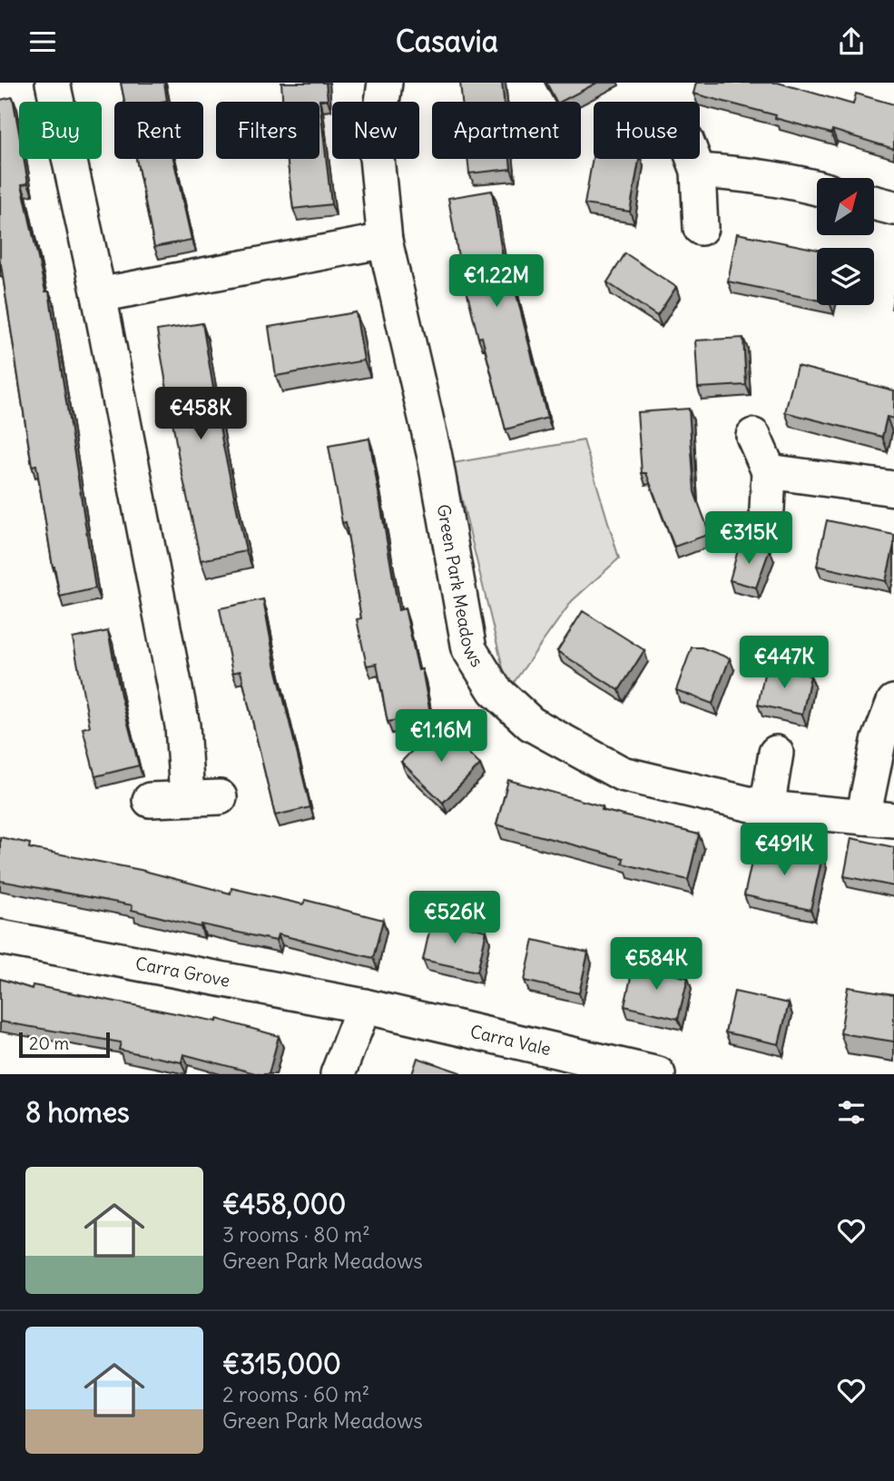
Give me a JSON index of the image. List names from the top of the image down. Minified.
{"streets":{"street":["Green Park Meadows","Carra Grove","Carra Vale"]},"crossings":[["Carra Grove","Carra Vale"]],"scale_bar":"20 m","north":"top right","page":{"header":"Casavia","chip":["Buy","Rent","Filters","New","Apartment","House"],"price":["€1.22M","€458K","€315K","€447K","€1.16M","€491K","€526K","€584K"],"scale":"20 m","heading":"8 homes","list":[{"name":"€458,000","note":"3 rooms · 80 m² · Green Park Meadows"},{"name":"€315,000","note":"2 rooms · 60 m² · Green Park Meadows"}]}}
